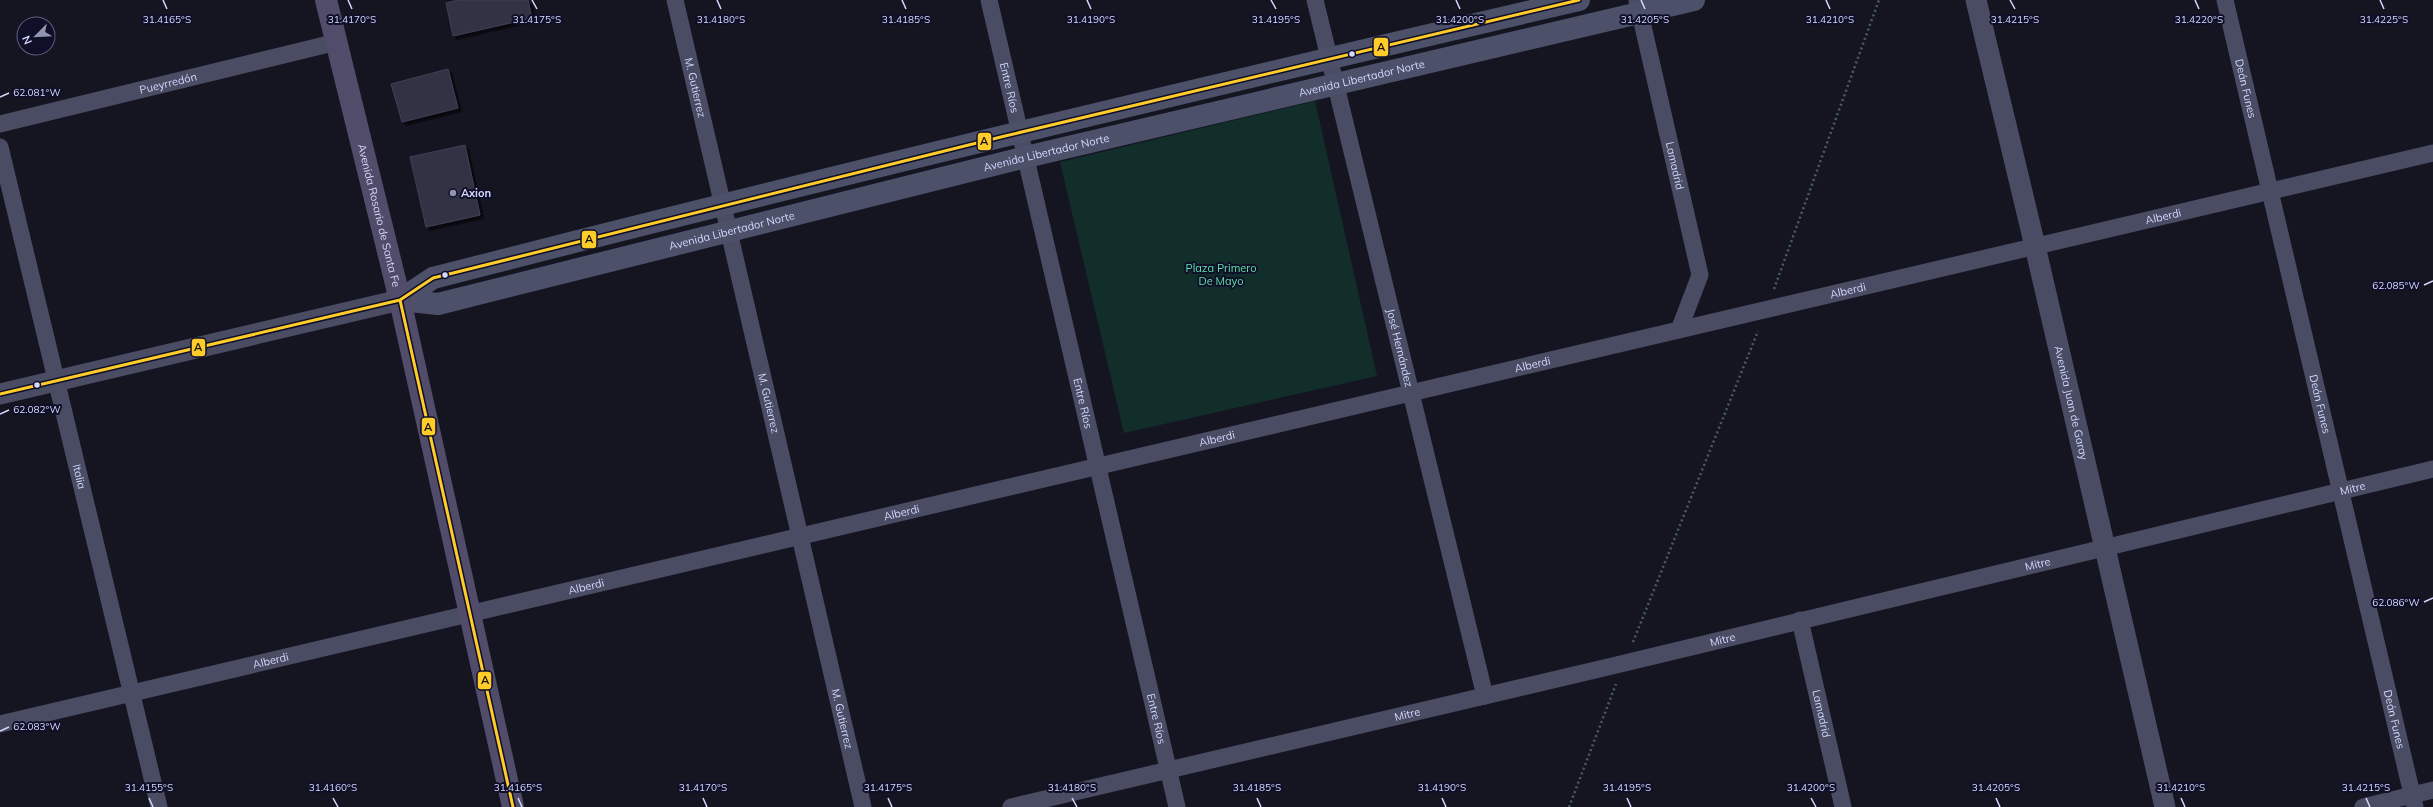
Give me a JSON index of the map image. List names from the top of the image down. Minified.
{"streets":{"main road":["Avenida Libertador Norte","Avenida Rosario de Santa Fe"],"street":["Pueyrredón","M. Gutierrez","Entre Ríos","Deán Funes","Lamadrid","Alberdi","José Hernández","Avenida Juan de Garay","Italia","Mitre"]},"crossings":[["Avenida Libertador Norte","M. Gutierrez"],["Avenida Libertador Norte","Entre Ríos"],["Avenida Libertador Norte","Lamadrid"],["Avenida Libertador Norte","Avenida Rosario de Santa Fe"],["Avenida Libertador Norte","José Hernández"],["Avenida Libertador Norte","Italia"],["Pueyrredón","Avenida Rosario de Santa Fe"],["M. Gutierrez","Alberdi"],["Entre Ríos","Alberdi"],["Entre Ríos","Mitre"],["Deán Funes","Alberdi"],["Deán Funes","Mitre"],["Lamadrid","Alberdi"],["Lamadrid","Mitre"],["Avenida Rosario de Santa Fe","Alberdi"],["Alberdi","José Hernández"],["Alberdi","Avenida Juan de Garay"],["Alberdi","Italia"],["José Hernández","Mitre"],["Avenida Juan de Garay","Mitre"]],"parks":["Plaza Primero De Mayo"],"places":["Axion"],"lines":["transit line A"],"north":"bottom left","coordinates":["31.4200°S","31.4205°S","31.4215°S","31.4225°S","31.4165°S","31.4170°S","31.4175°S","31.4180°S","31.4185°S","31.4190°S","31.4195°S","31.4210°S","31.4220°S","62.081°W","62.085°W","62.082°W","62.086°W","62.083°W","31.4155°S","31.4160°S"]}
